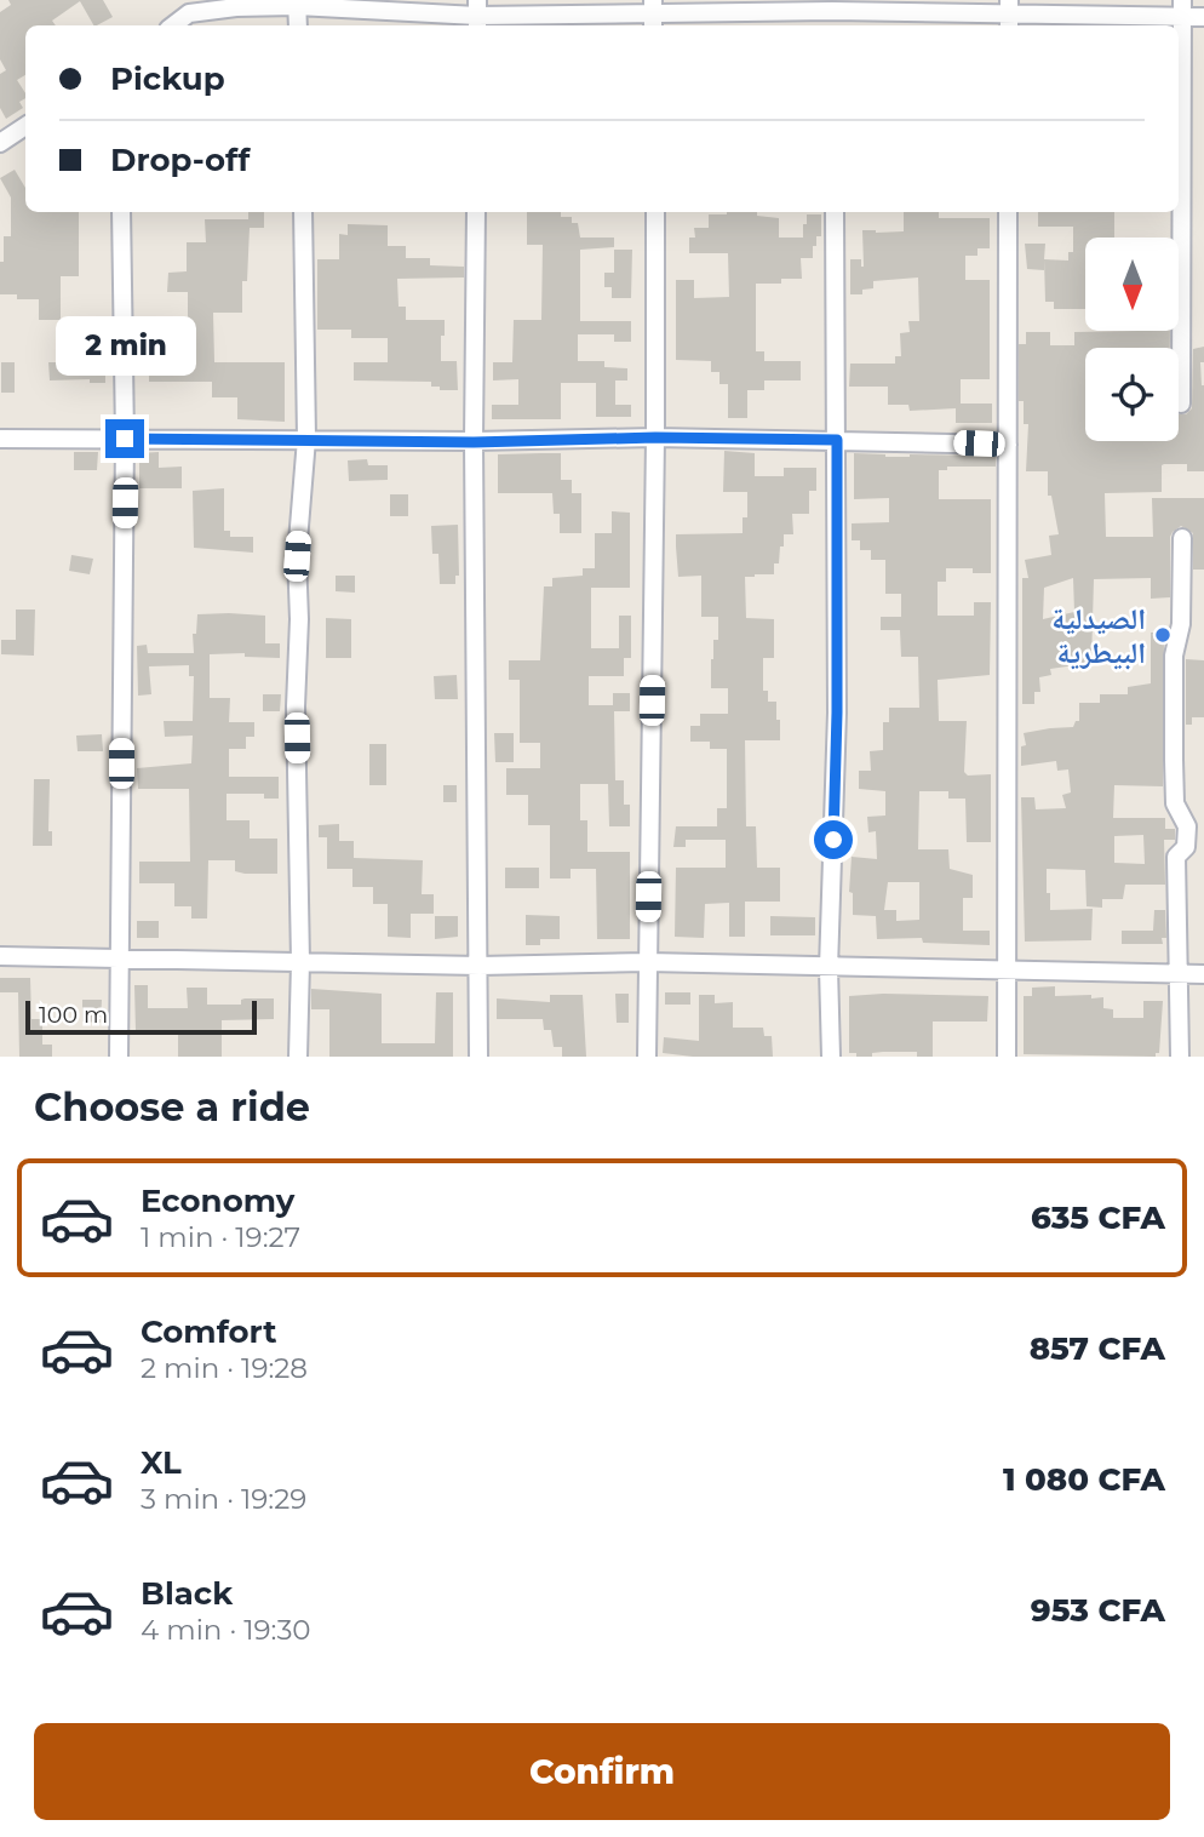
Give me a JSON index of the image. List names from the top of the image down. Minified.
{"places":["الصيدلية البيطرية"],"scale_bar":"100 m","north":"bottom","page":{"banner":["Pickup","Drop-off"],"bubble":"2 min","scale":"100 m","heading":"Choose a ride","list":[{"name":"Economy","note":"1 min · 19:27","value":"635 CFA"},{"name":"Comfort","note":"2 min · 19:28","value":"857 CFA"},{"name":"XL","note":"3 min · 19:29","value":"1 080 CFA"},{"name":"Black","note":"4 min · 19:30","value":"953 CFA"}],"buttons":"Confirm"}}
